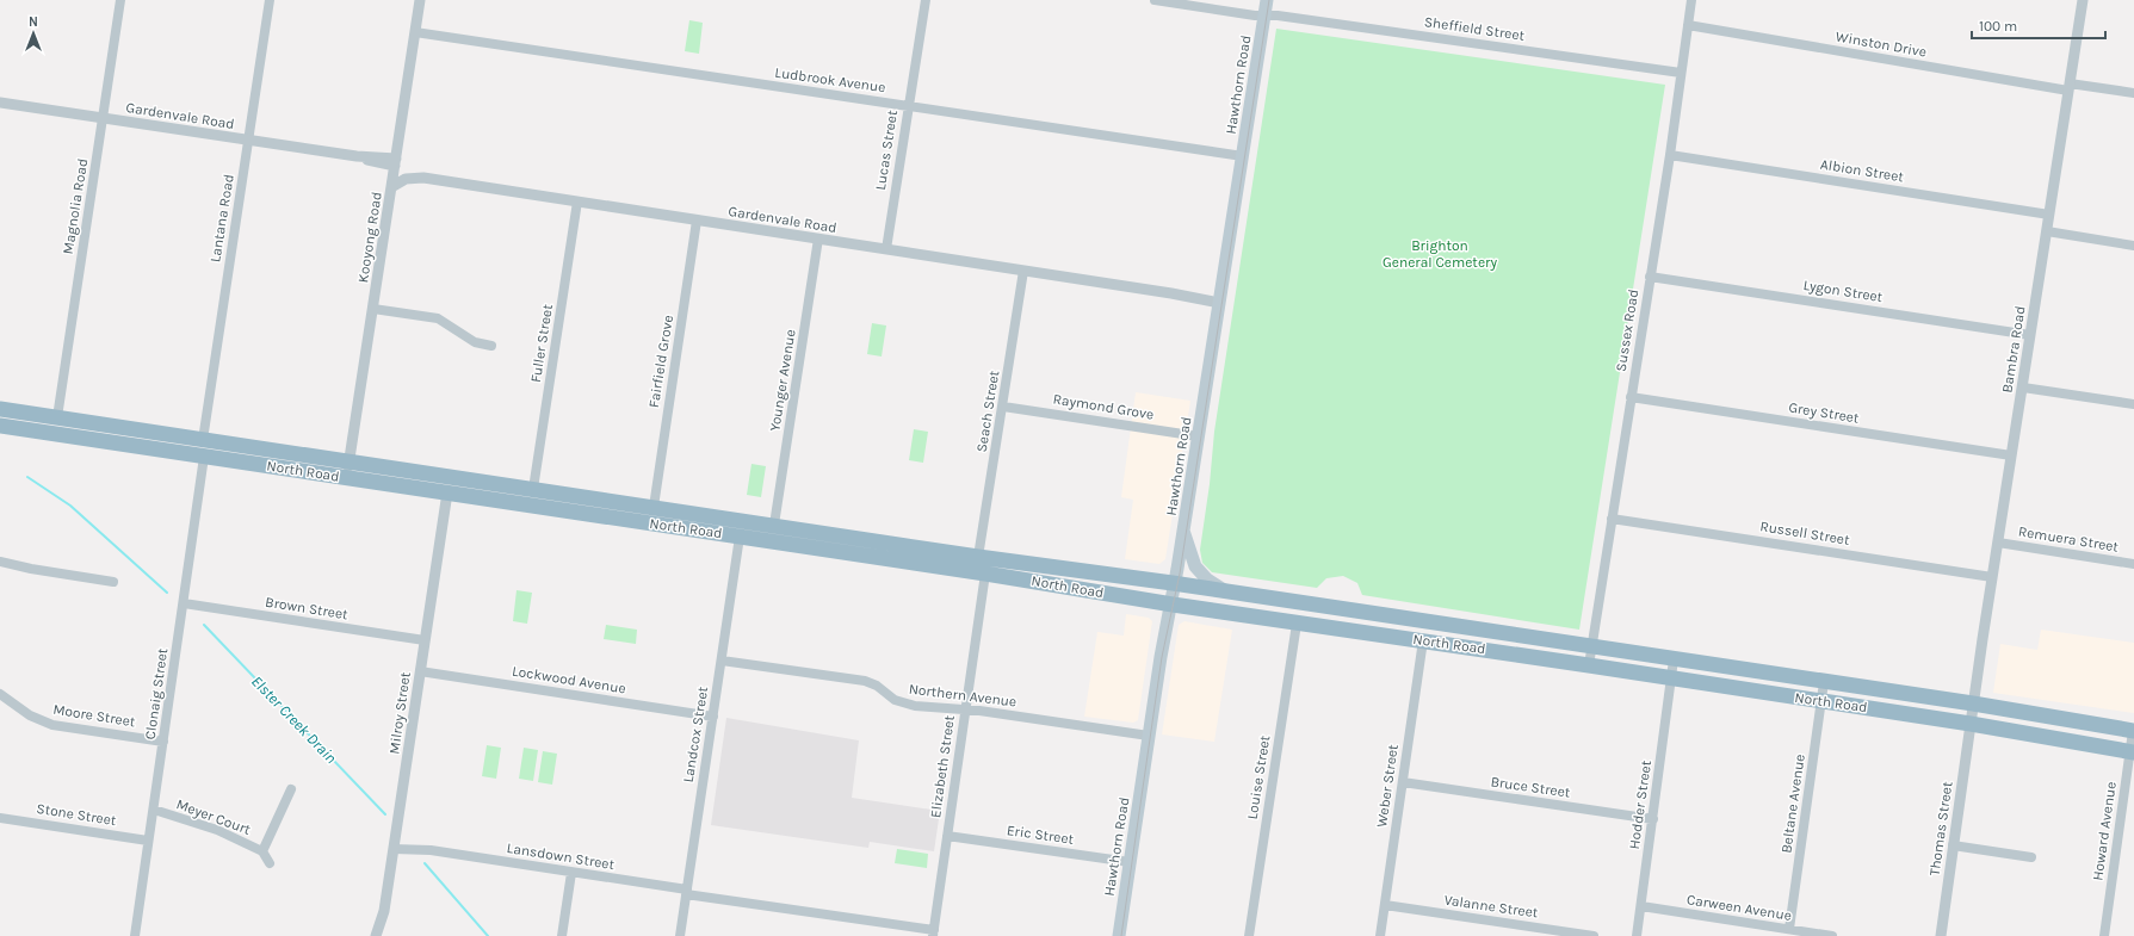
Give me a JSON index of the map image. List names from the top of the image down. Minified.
{"streets":{"highway":["North Road"],"main road":["Hawthorn Road"],"street":["Sheffield Street","Winston Drive","Ludbrook Avenue","Gardenvale Road","Lucas Street","Albion Street","Magnolia Road","Lantana Road","Kooyong Road","Lygon Street","Sussex Road","Fuller Street","Bambra Road","Fairfield Grove","Younger Avenue","Raymond Grove","Seach Street","Grey Street","Russell Street","Remuera Street","Brown Street","Lockwood Avenue","Clonaig Street","Northern Avenue","Milroy Street","Moore Street","Landcox Street","Elizabeth Street","Louise Street","Weber Street","Bruce Street","Beltane Avenue","Hodder Street","Stone Street","Meyer Court","Thomas Street","Howard Avenue","Eric Street","Lansdown Street","Valanne Street","Carween Avenue"]},"crossings":[["Sheffield Street","Hawthorn Road"],["Sheffield Street","Sussex Road"],["Winston Drive","Sussex Road"],["Winston Drive","Bambra Road"],["Ludbrook Avenue","Hawthorn Road"],["Ludbrook Avenue","Lucas Street"],["Ludbrook Avenue","Kooyong Road"],["Hawthorn Road","Gardenvale Road"],["Hawthorn Road","Raymond Grove"],["Hawthorn Road","North Road"],["Hawthorn Road","Northern Avenue"],["Hawthorn Road","Eric Street"],["Gardenvale Road","Lucas Street"],["Gardenvale Road","Magnolia Road"],["Gardenvale Road","Lantana Road"],["Gardenvale Road","Kooyong Road"],["Gardenvale Road","Fuller Street"],["Gardenvale Road","Fairfield Grove"],["Gardenvale Road","Younger Avenue"],["Gardenvale Road","Seach Street"],["Albion Street","Sussex Road"],["Albion Street","Bambra Road"],["Magnolia Road","North Road"],["Lantana Road","North Road"],["Kooyong Road","North Road"],["Lygon Street","Sussex Road"],["Lygon Street","Bambra Road"],["Sussex Road","Grey Street"],["Sussex Road","North Road"],["Sussex Road","Russell Street"],["Fuller Street","North Road"],["Bambra Road","Grey Street"],["Bambra Road","North Road"],["Bambra Road","Russell Street"],["Bambra Road","Remuera Street"],["Bambra Road","Thomas Street"],["Fairfield Grove","North Road"],["Younger Avenue","North Road"],["Raymond Grove","Seach Street"],["Seach Street","North Road"],["North Road","Clonaig Street"],["North Road","Milroy Street"],["North Road","Landcox Street"],["North Road","Elizabeth Street"],["North Road","Louise Street"],["North Road","Weber Street"],["North Road","Beltane Avenue"],["North Road","Hodder Street"],["North Road","Thomas Street"],["North Road","Howard Avenue"],["Brown Street","Clonaig Street"],["Brown Street","Milroy Street"],["Lockwood Avenue","Milroy Street"],["Lockwood Avenue","Landcox Street"],["Clonaig Street","Moore Street"],["Clonaig Street","Stone Street"],["Clonaig Street","Meyer Court"],["Northern Avenue","Landcox Street"],["Northern Avenue","Elizabeth Street"],["Milroy Street","Lansdown Street"],["Landcox Street","Lansdown Street"],["Elizabeth Street","Eric Street"],["Elizabeth Street","Lansdown Street"],["Weber Street","Bruce Street"],["Weber Street","Valanne Street"],["Bruce Street","Hodder Street"],["Beltane Avenue","Carween Avenue"],["Hodder Street","Carween Avenue"]],"water":["Elster Creek Drain"],"parks":["Brighton General Cemetery"],"scale_bar":"100 m","north":"top"}
